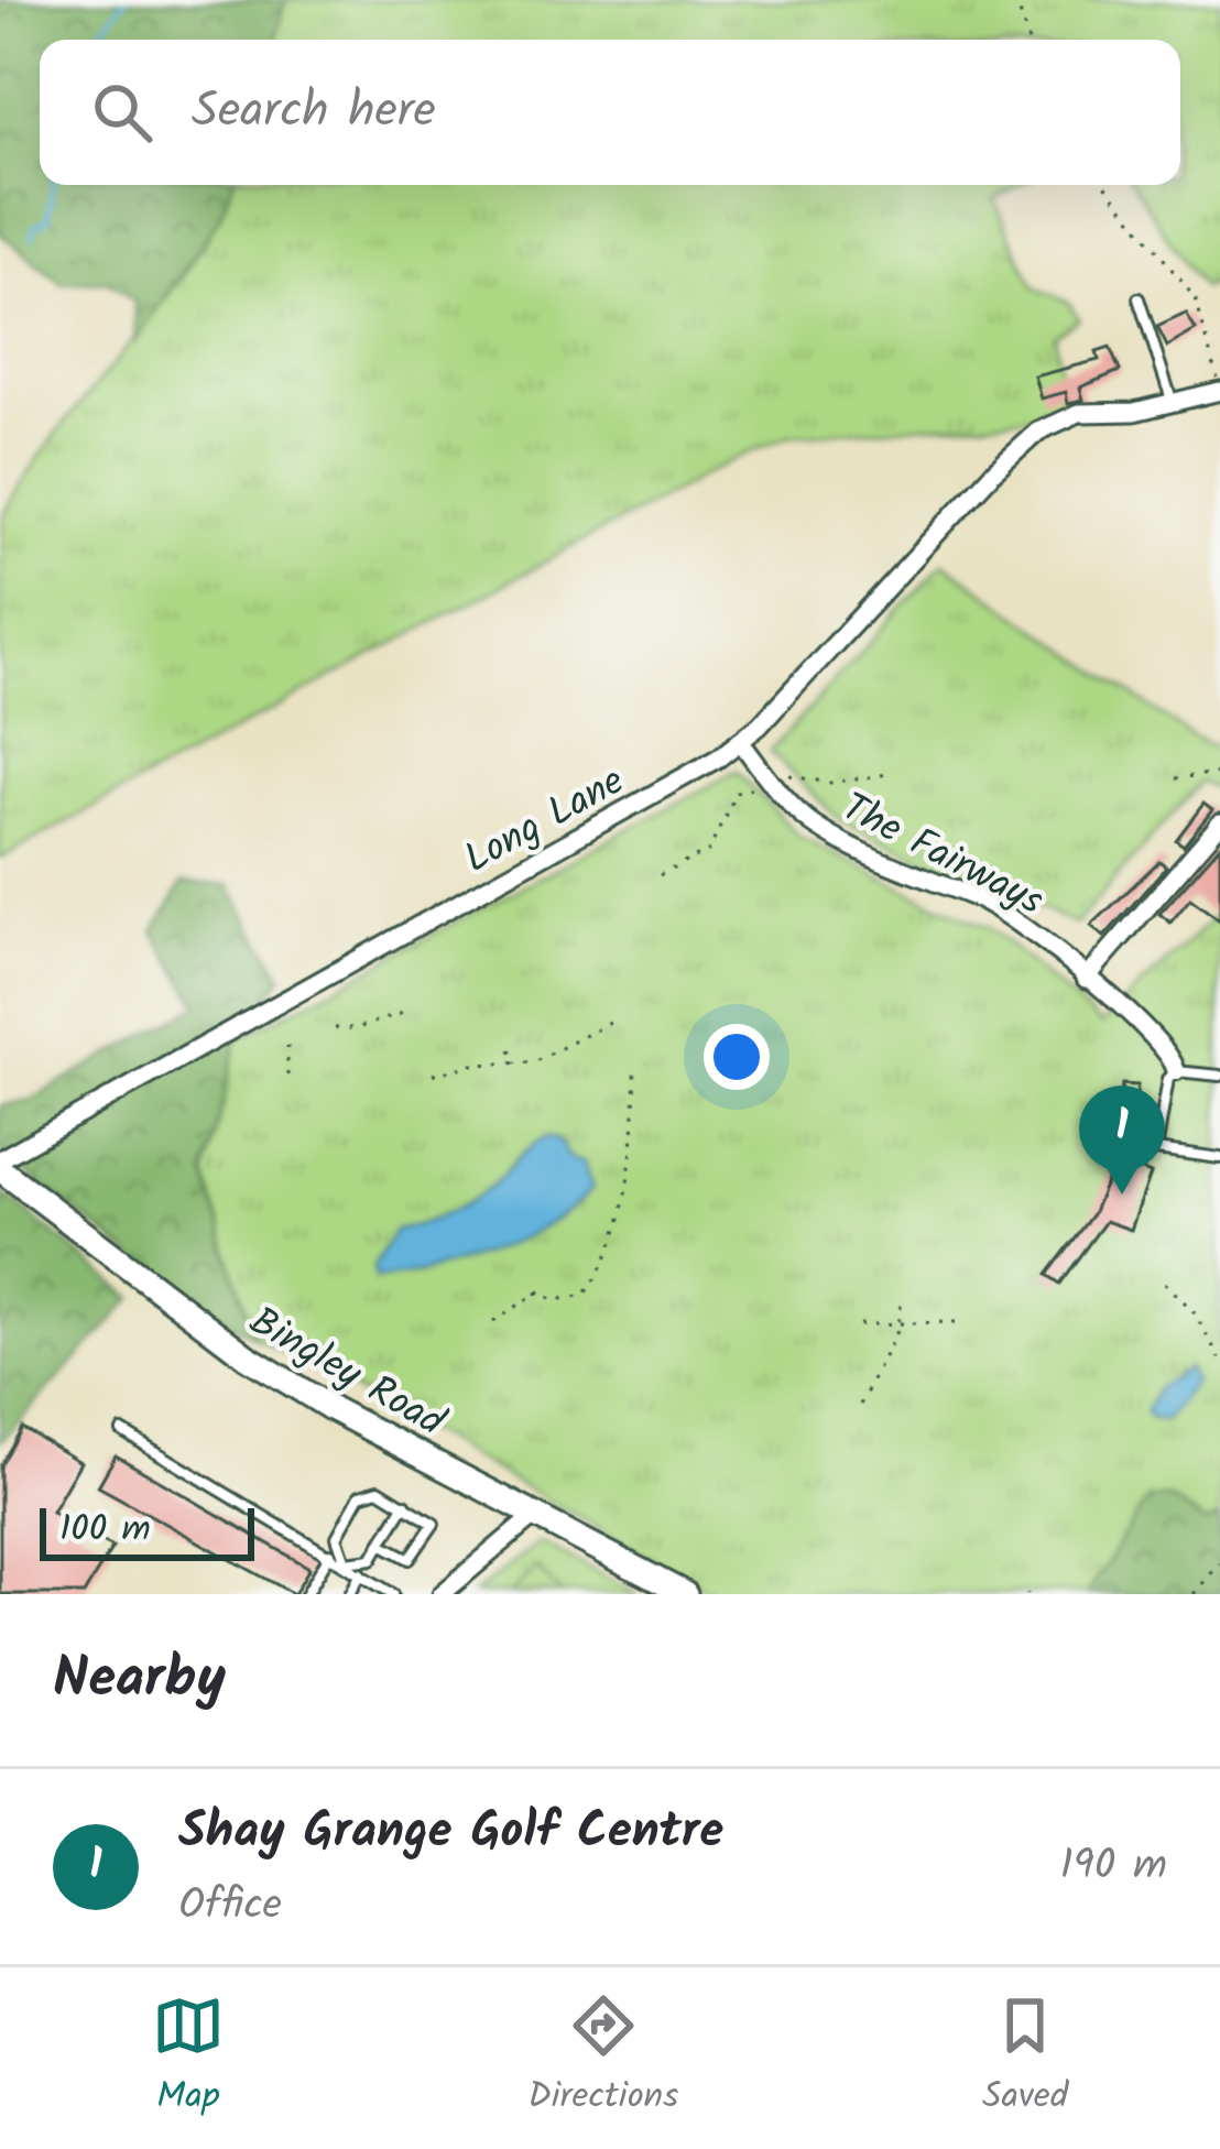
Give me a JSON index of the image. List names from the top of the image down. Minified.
{"streets":{"main road":["Bingley Road"],"street":["Long Lane","The Fairways"]},"crossings":[["Long Lane","The Fairways"],["Long Lane","Bingley Road"]],"scale_bar":"100 m","page":{"search":"Search here","pins":"1","scale":"100 m","heading":"Nearby","list":[{"mark":"1","name":"Shay Grange Golf Centre","note":"Office","value":"190 m"}],"nav":["Map","Directions","Saved"]}}
